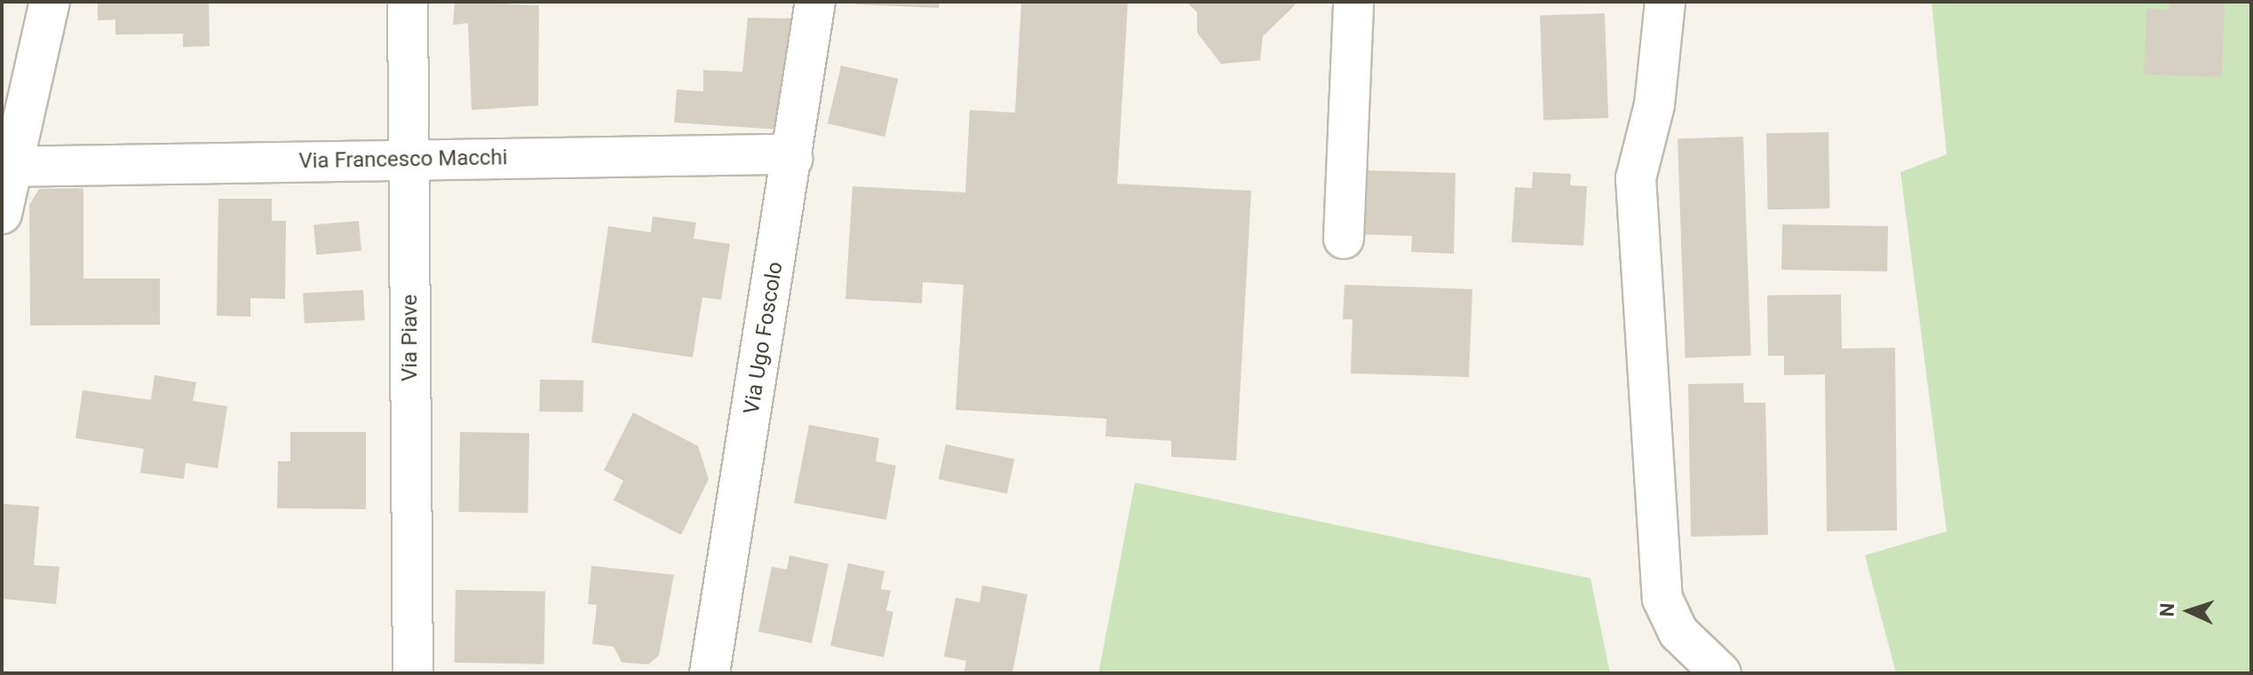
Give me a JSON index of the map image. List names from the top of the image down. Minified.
{"streets":{"street":["Via Francesco Macchi","Via Piave","Via Ugo Foscolo"]},"crossings":[["Via Francesco Macchi","Via Piave"],["Via Francesco Macchi","Via Ugo Foscolo"]],"north":"left"}
